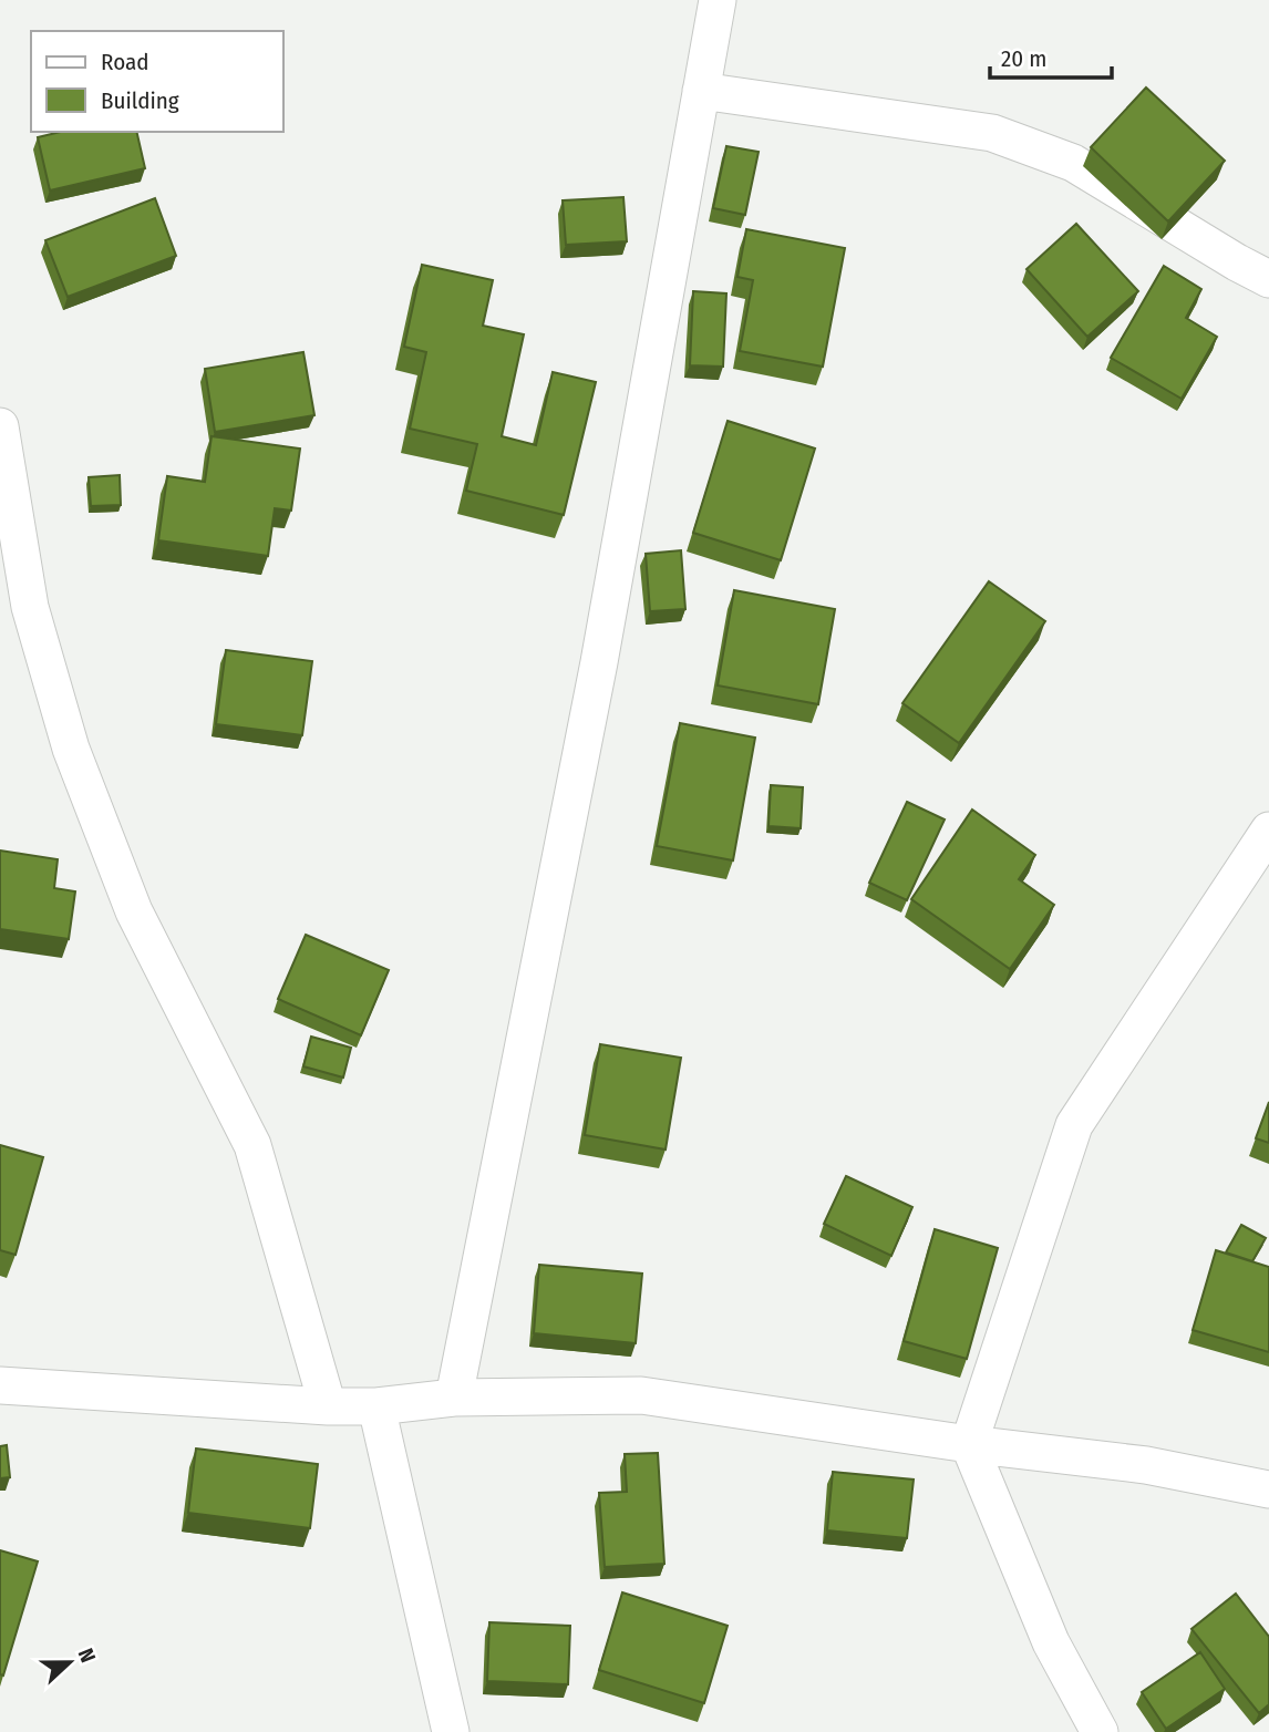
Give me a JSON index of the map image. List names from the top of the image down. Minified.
{"legend":["Road","Building"],"scale_bar":"20 m","north":"right"}
